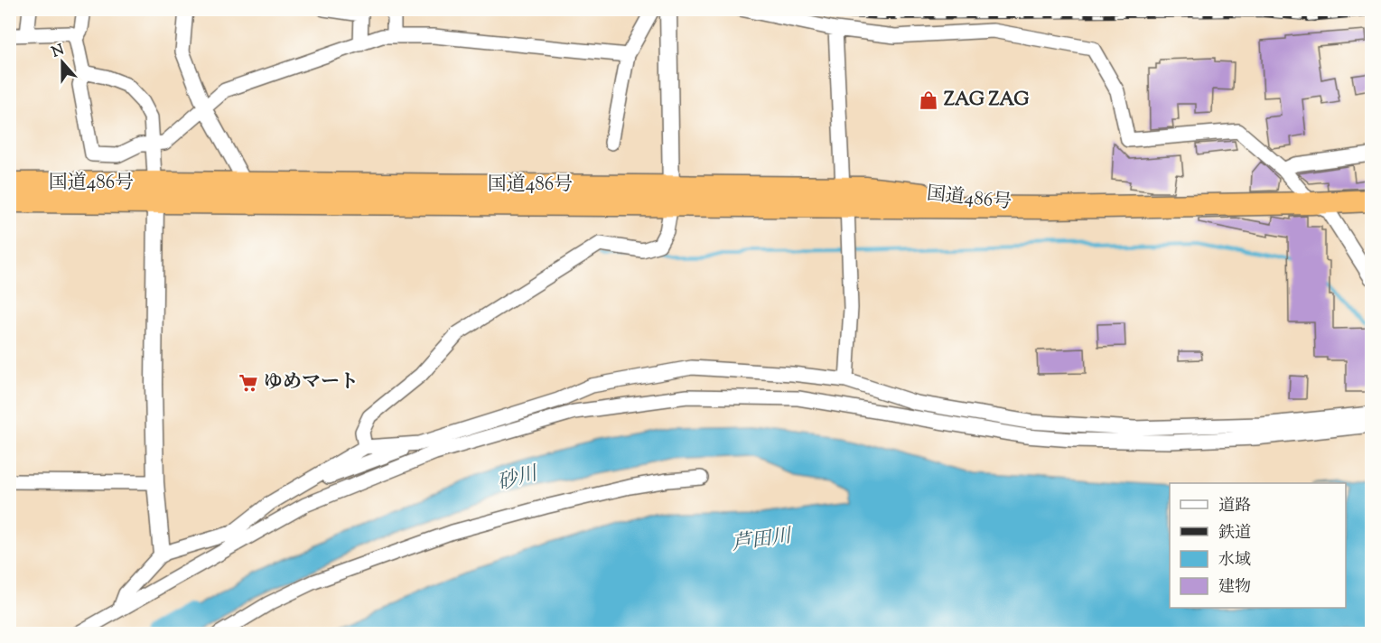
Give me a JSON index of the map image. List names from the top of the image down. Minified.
{"streets":{"highway":["国道486号"]},"water":["砂川","芦田川"],"places":{"shop":["ZAG ZAG"],"supermarket":["ゆめマート"]},"legend":["道路","鉄道","水域","建物"],"north":"top"}
